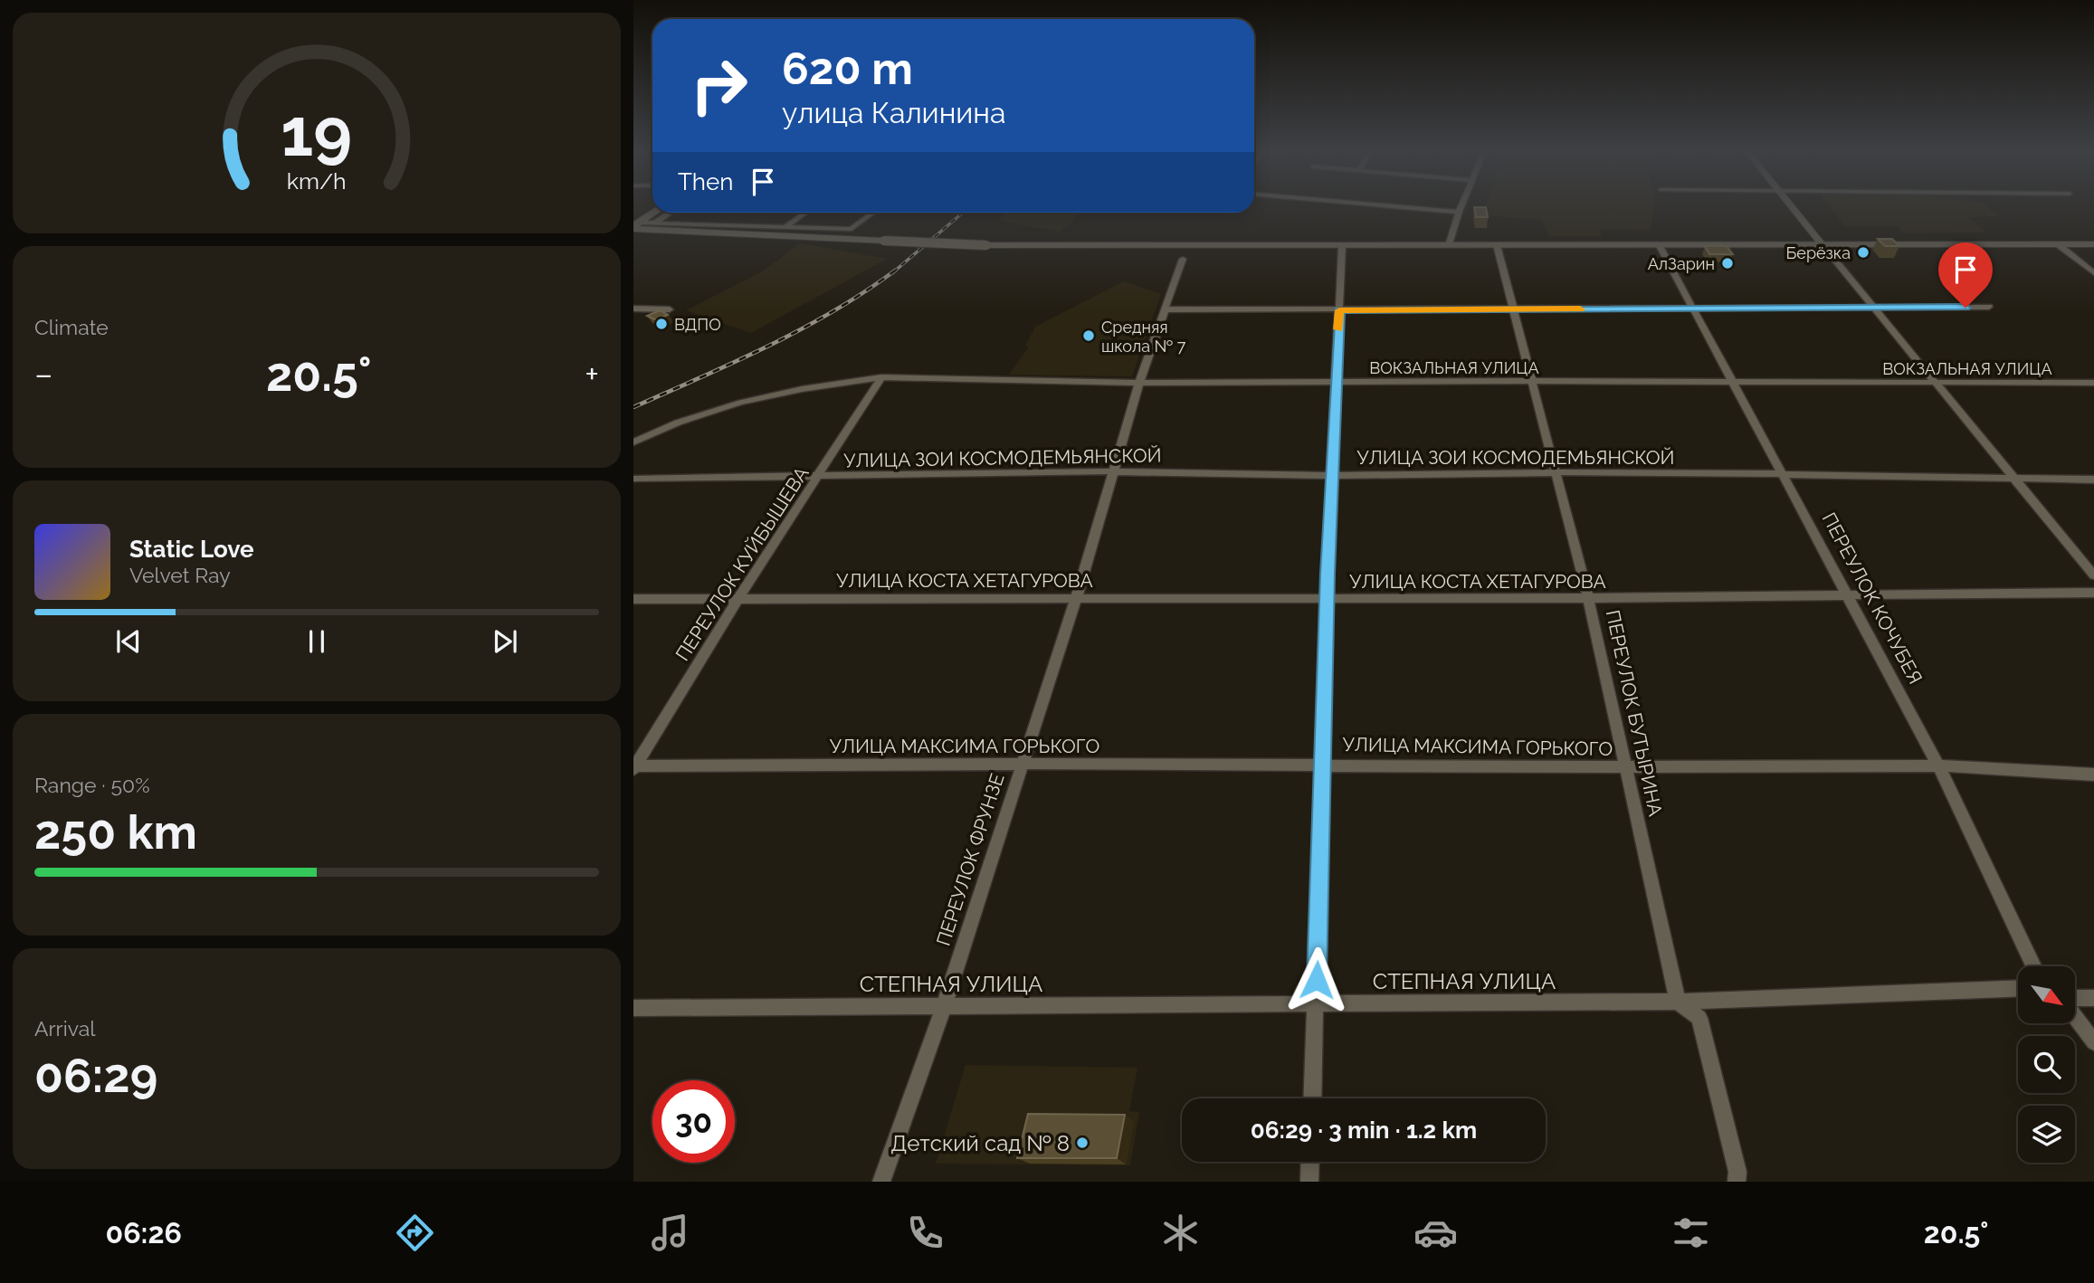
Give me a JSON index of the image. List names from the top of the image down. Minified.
{"streets":{"street":["ВОКЗАЛЬНАЯ УЛИЦА","УЛИЦА ЗОИ КОСМОДЕМЬЯНСКОЙ","ПЕРЕУЛОК КУЙБЫШЕВА","УЛИЦА КОСТА ХЕТАГУРОВА","ПЕРЕУЛОК КОЧУБЕЯ","ПЕРЕУЛОК БУТЫРИНА","УЛИЦА МАКСИМА ГОРЬКОГО","ПЕРЕУЛОК ФРУНЗЕ","СТЕПНАЯ УЛИЦА"]},"crossings":[["ВОКЗАЛЬНАЯ УЛИЦА","ПЕРЕУЛОК КУЙБЫШЕВА"],["ВОКЗАЛЬНАЯ УЛИЦА","ПЕРЕУЛОК КОЧУБЕЯ"],["ВОКЗАЛЬНАЯ УЛИЦА","ПЕРЕУЛОК БУТЫРИНА"],["ВОКЗАЛЬНАЯ УЛИЦА","ПЕРЕУЛОК ФРУНЗЕ"],["УЛИЦА ЗОИ КОСМОДЕМЬЯНСКОЙ","ПЕРЕУЛОК КУЙБЫШЕВА"],["УЛИЦА ЗОИ КОСМОДЕМЬЯНСКОЙ","ПЕРЕУЛОК КОЧУБЕЯ"],["УЛИЦА ЗОИ КОСМОДЕМЬЯНСКОЙ","ПЕРЕУЛОК БУТЫРИНА"],["УЛИЦА ЗОИ КОСМОДЕМЬЯНСКОЙ","ПЕРЕУЛОК ФРУНЗЕ"],["ПЕРЕУЛОК КУЙБЫШЕВА","УЛИЦА КОСТА ХЕТАГУРОВА"],["ПЕРЕУЛОК КУЙБЫШЕВА","УЛИЦА МАКСИМА ГОРЬКОГО"],["УЛИЦА КОСТА ХЕТАГУРОВА","ПЕРЕУЛОК КОЧУБЕЯ"],["УЛИЦА КОСТА ХЕТАГУРОВА","ПЕРЕУЛОК БУТЫРИНА"],["УЛИЦА КОСТА ХЕТАГУРОВА","ПЕРЕУЛОК ФРУНЗЕ"],["ПЕРЕУЛОК КОЧУБЕЯ","УЛИЦА МАКСИМА ГОРЬКОГО"],["ПЕРЕУЛОК БУТЫРИНА","УЛИЦА МАКСИМА ГОРЬКОГО"],["ПЕРЕУЛОК БУТЫРИНА","СТЕПНАЯ УЛИЦА"],["УЛИЦА МАКСИМА ГОРЬКОГО","ПЕРЕУЛОК ФРУНЗЕ"],["ПЕРЕУЛОК ФРУНЗЕ","СТЕПНАЯ УЛИЦА"]],"places":["Берёзка","АлЗарин","ВДПО","Средняя школа № 7","Детский сад № 8"],"north":"bottom right","page":{"turn":["620 m","улица Калинина"],"then":"Then","tile":["Climate",["Range · 50%","250 km"],["Arrival","06:29"]],"heat":["−","20.5°","+"],"song":["Static Love","Velvet Ray"],"limit":"30","trip":"06:29 · 3 min · 1.2 km","tabs":["06:26","20.5°"],"gauge":["19","km/h"]}}
